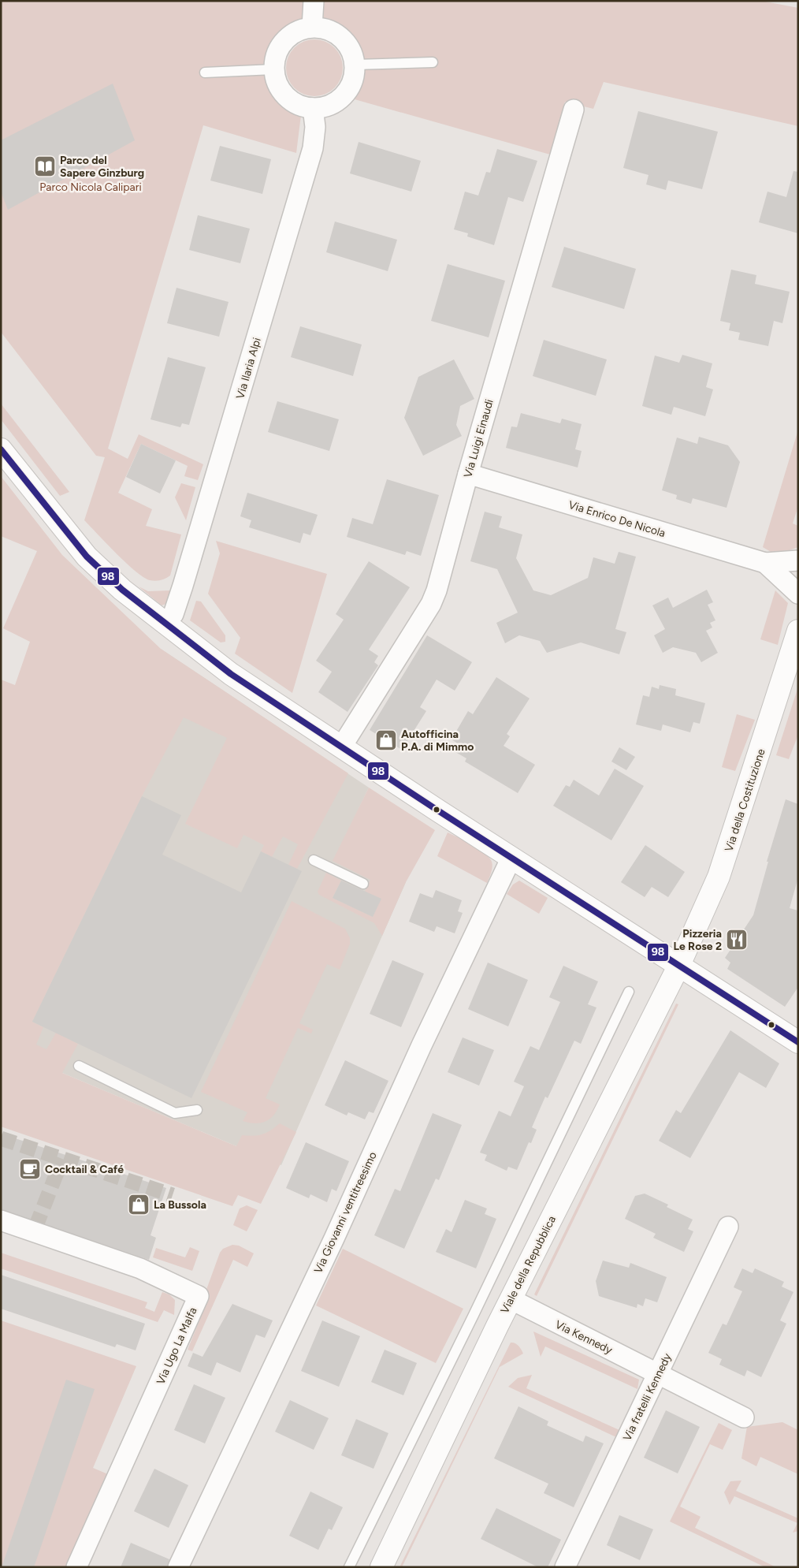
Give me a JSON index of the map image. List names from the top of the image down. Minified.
{"streets":{"street":["Via Ilaria Alpi","Via Luigi Einaudi","Via Enrico De Nicola","Via della Costituzione","Via Giovanni ventitreesimo","Viale della Repubblica","Via Kennedy","Via Ugo La Malfa","Via fratelli Kennedy"]},"crossings":[["Via Luigi Einaudi","Via Enrico De Nicola"],["Via della Costituzione","Viale della Repubblica"],["Viale della Repubblica","Via Kennedy"],["Via Kennedy","Via fratelli Kennedy"]],"parks":["Parco Nicola Calipari"],"places":{"library":["Parco del Sapere Ginzburg"],"shop":["Autofficina P.A. di Mimmo","La Bussola"],"restaurant":["Pizzeria Le Rose 2"],"cafe":["Cocktail & Café"]},"lines":["transit line 98"]}
